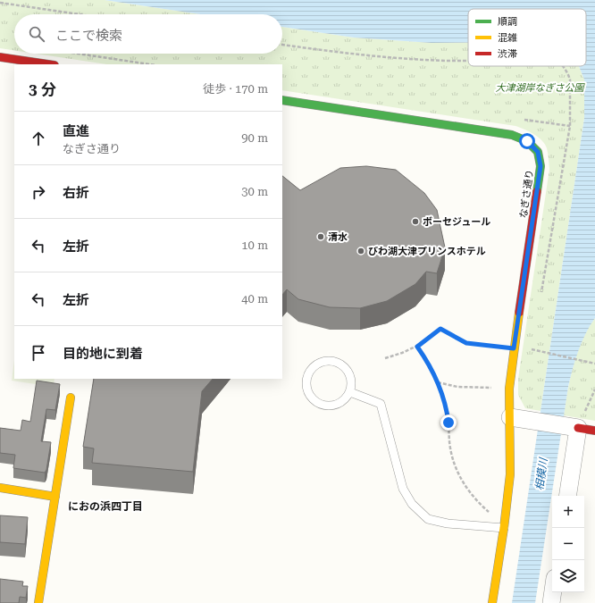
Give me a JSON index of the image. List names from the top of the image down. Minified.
{"streets":{"street":["なぎさ通り"]},"districts":["におの浜四丁目"],"water":["相模川"],"parks":["大津湖岸なぎさ公園"],"places":["ボーセジュール","清水","びわ湖大津プリンスホテル"],"legend":["順調","混雑","渋滞"],"page":{"search":"ここで検索","heading":["3 分","徒歩 · 170 m"],"list":[["直進","なぎさ通り","90 m"],["右折","30 m"],["左折","10 m"],["左折","40 m"],"目的地に到着"],"map_buttons":["+","−"]}}
